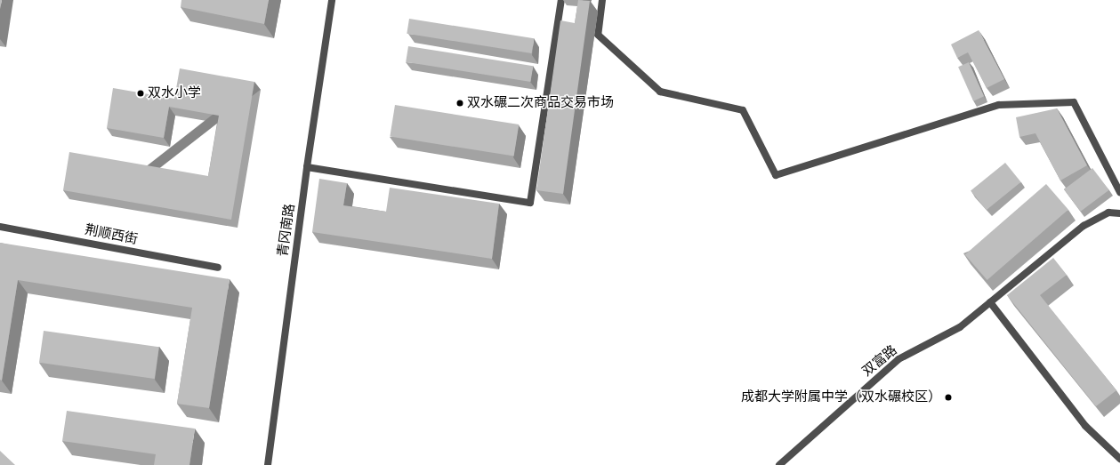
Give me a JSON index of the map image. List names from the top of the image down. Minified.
{"streets":{"street":["青冈南路","荆顺西街","双富路"]},"places":["双水小学","双水碾二次商品交易市场","成都大学附属中学（双水碾校区）"]}
